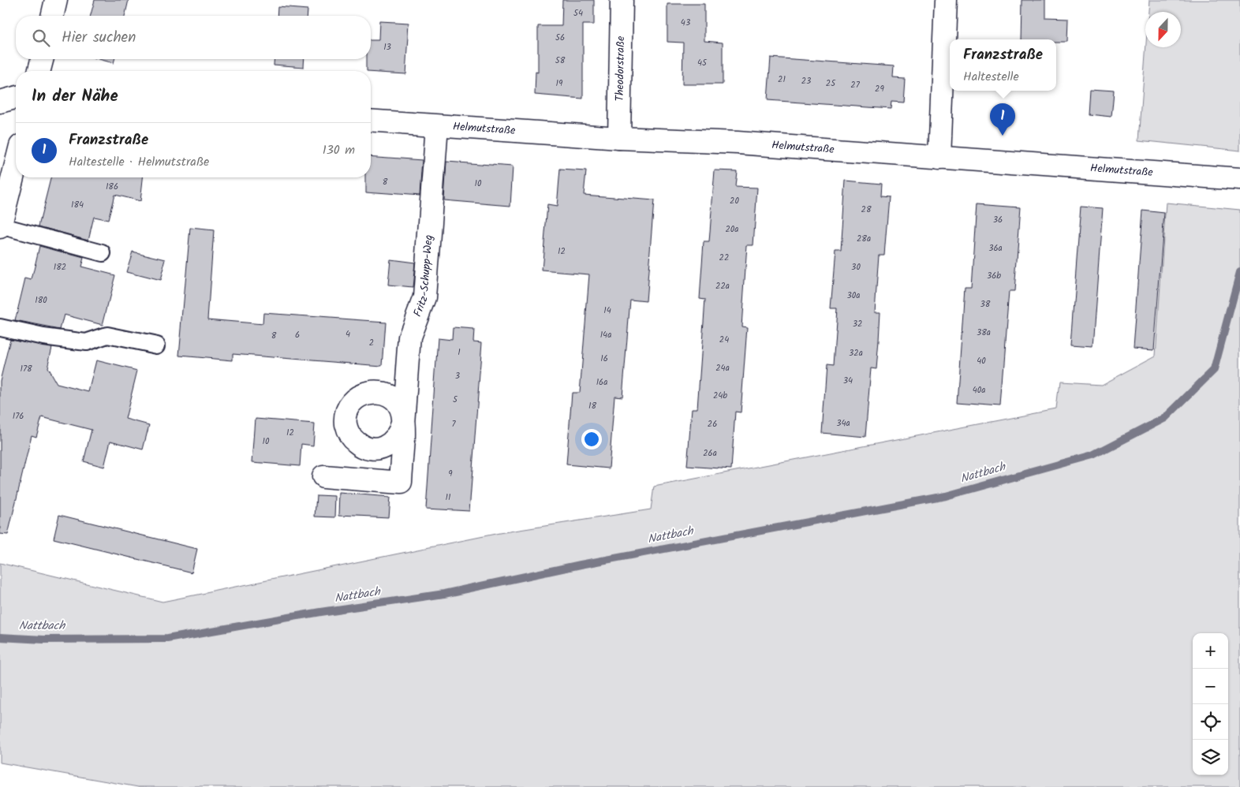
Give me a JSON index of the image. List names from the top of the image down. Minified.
{"streets":{"street":["Theodorstraße","Helmutstraße","Fritz-Schupp-Weg"]},"crossings":[["Theodorstraße","Helmutstraße"],["Helmutstraße","Fritz-Schupp-Weg"]],"water":["Nattbach"],"house_numbers":["54","43","56","13","58","45","21","23","19","25","27","29","8","10","186","20","184","28","36","20a","28a","36a","12","22","182","30","36b","22a","30a","180","38","14","32","38a","4","6","14a","8","24","2","1","32a","16","40","24a","178","3","34","16a","40a","24b","5","18","176","34a","7","26","12","10","26a","9","11"],"north":"bottom","page":{"search":"Hier suchen","popup":["Franzstraße","Haltestelle"],"heading":"In der Nähe","pins":"1","list":[{"mark":"1","name":"Franzstraße","note":"Haltestelle · Helmutstraße","value":"130 m"}],"map_buttons":["+","−"]}}
